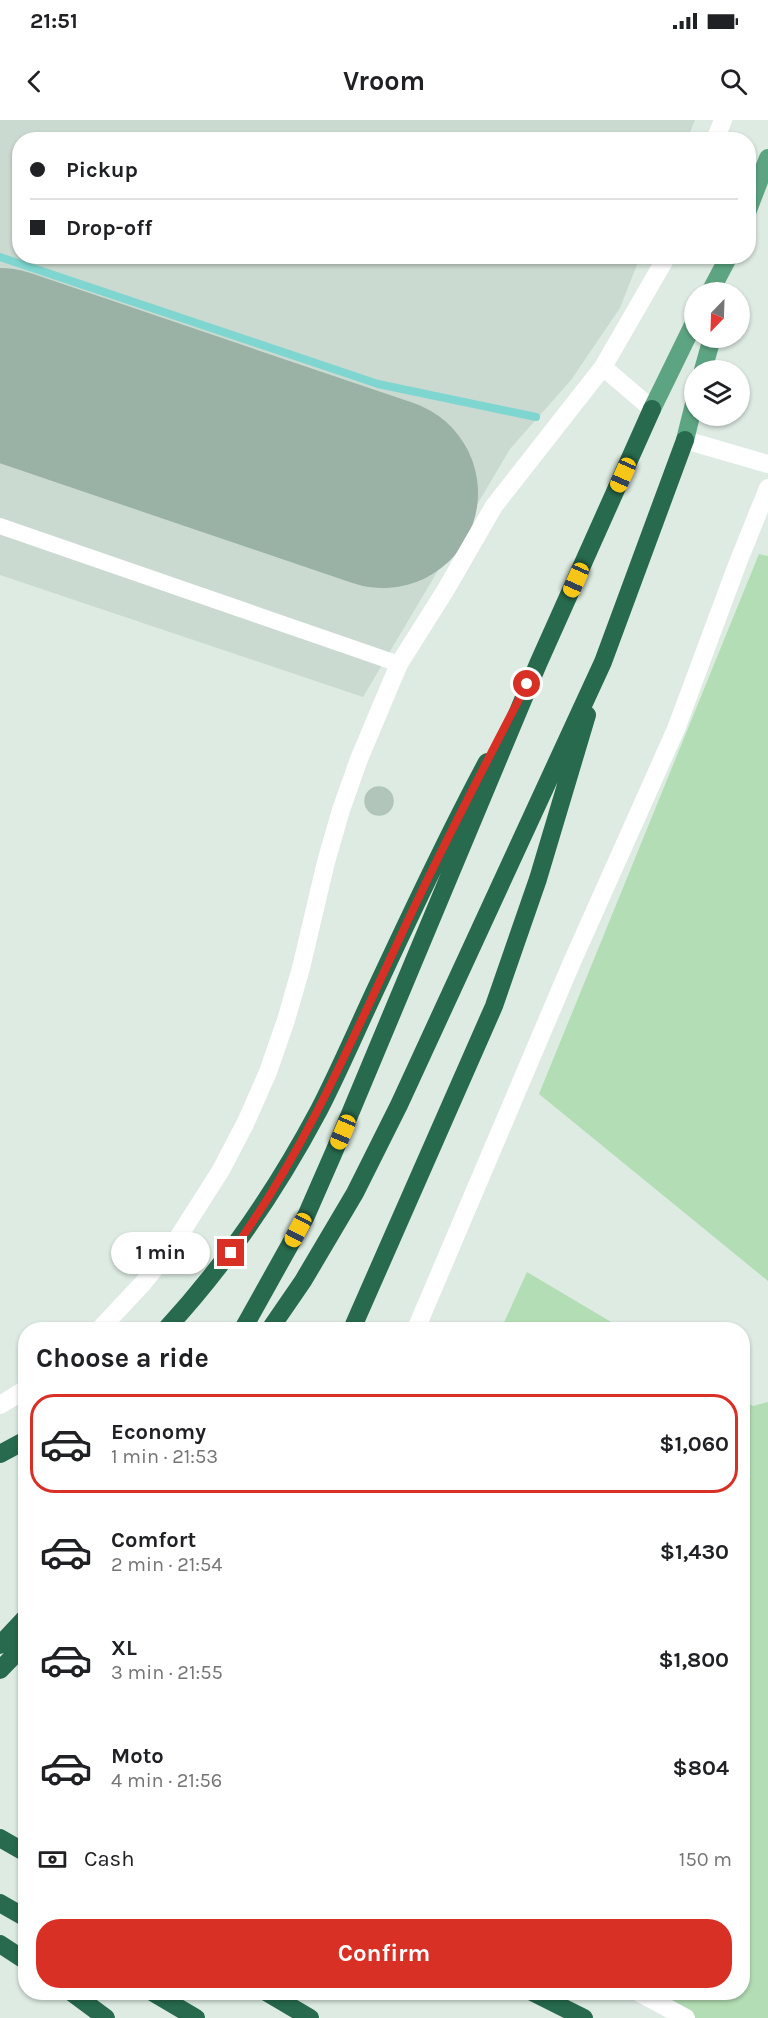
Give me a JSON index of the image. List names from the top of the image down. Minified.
{"north":"bottom left","page":{"status":"21:51","header":"Vroom","banner":["Pickup","Drop-off"],"bubble":"1 min","heading":"Choose a ride","list":[{"name":"Economy","note":"1 min · 21:53","value":"$1,060"},{"name":"Comfort","note":"2 min · 21:54","value":"$1,430"},{"name":"XL","note":"3 min · 21:55","value":"$1,800"},{"name":"Moto","note":"4 min · 21:56","value":"$804"}],"pay":["Cash","150 m"],"buttons":"Confirm"}}
